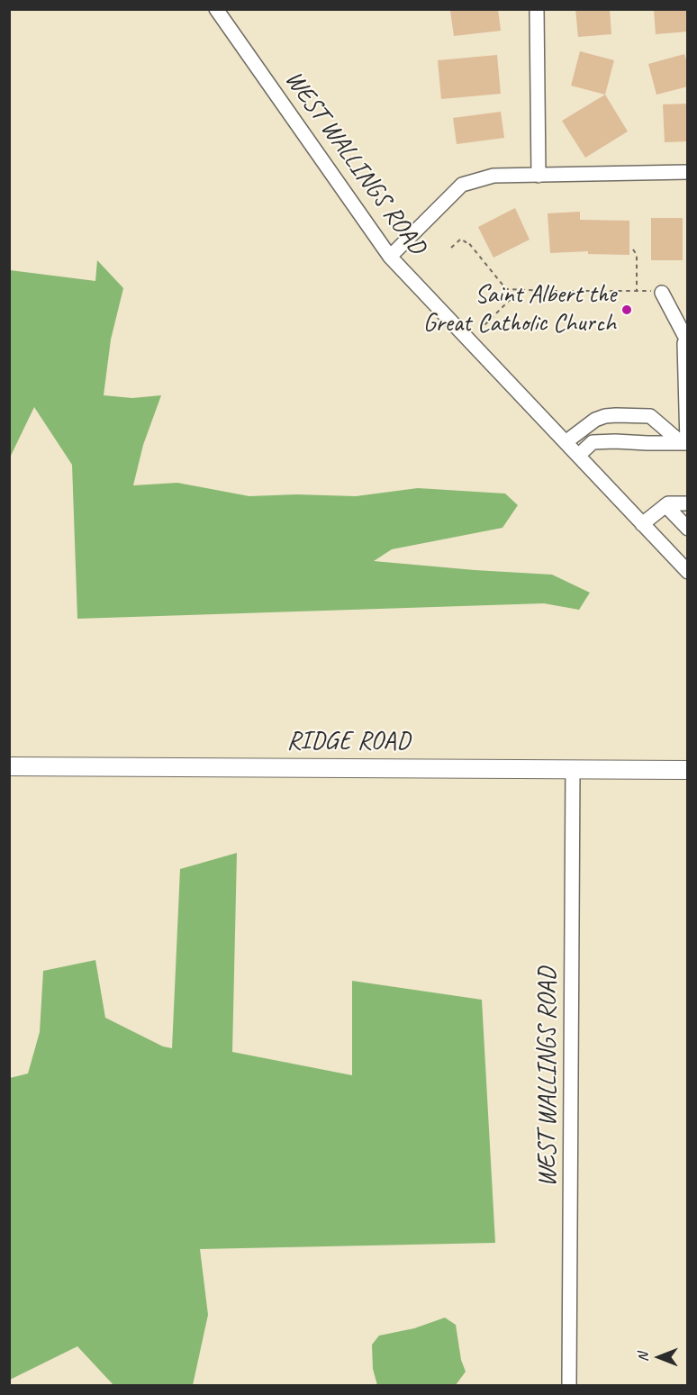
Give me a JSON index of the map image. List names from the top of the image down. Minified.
{"streets":{"main road":["RIDGE ROAD"],"street":["WEST WALLINGS ROAD"]},"crossings":[["WEST WALLINGS ROAD","RIDGE ROAD"]],"places":["Saint Albert the Great Catholic Church"],"north":"left"}
